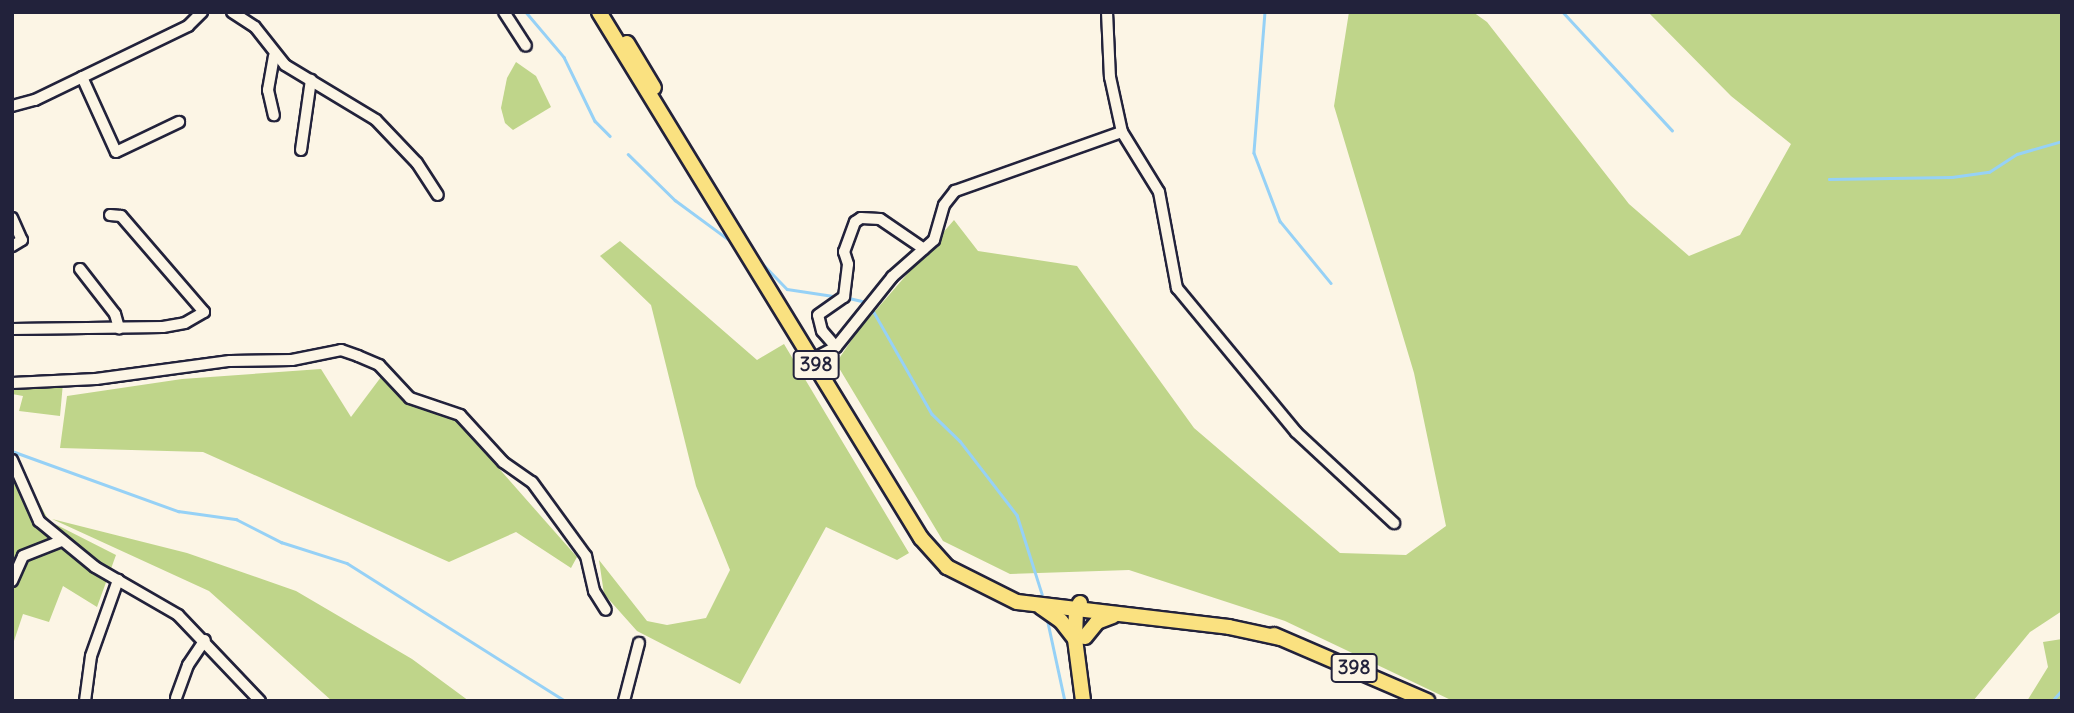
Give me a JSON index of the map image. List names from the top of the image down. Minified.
{"streets":{"main road":["398"]}}
